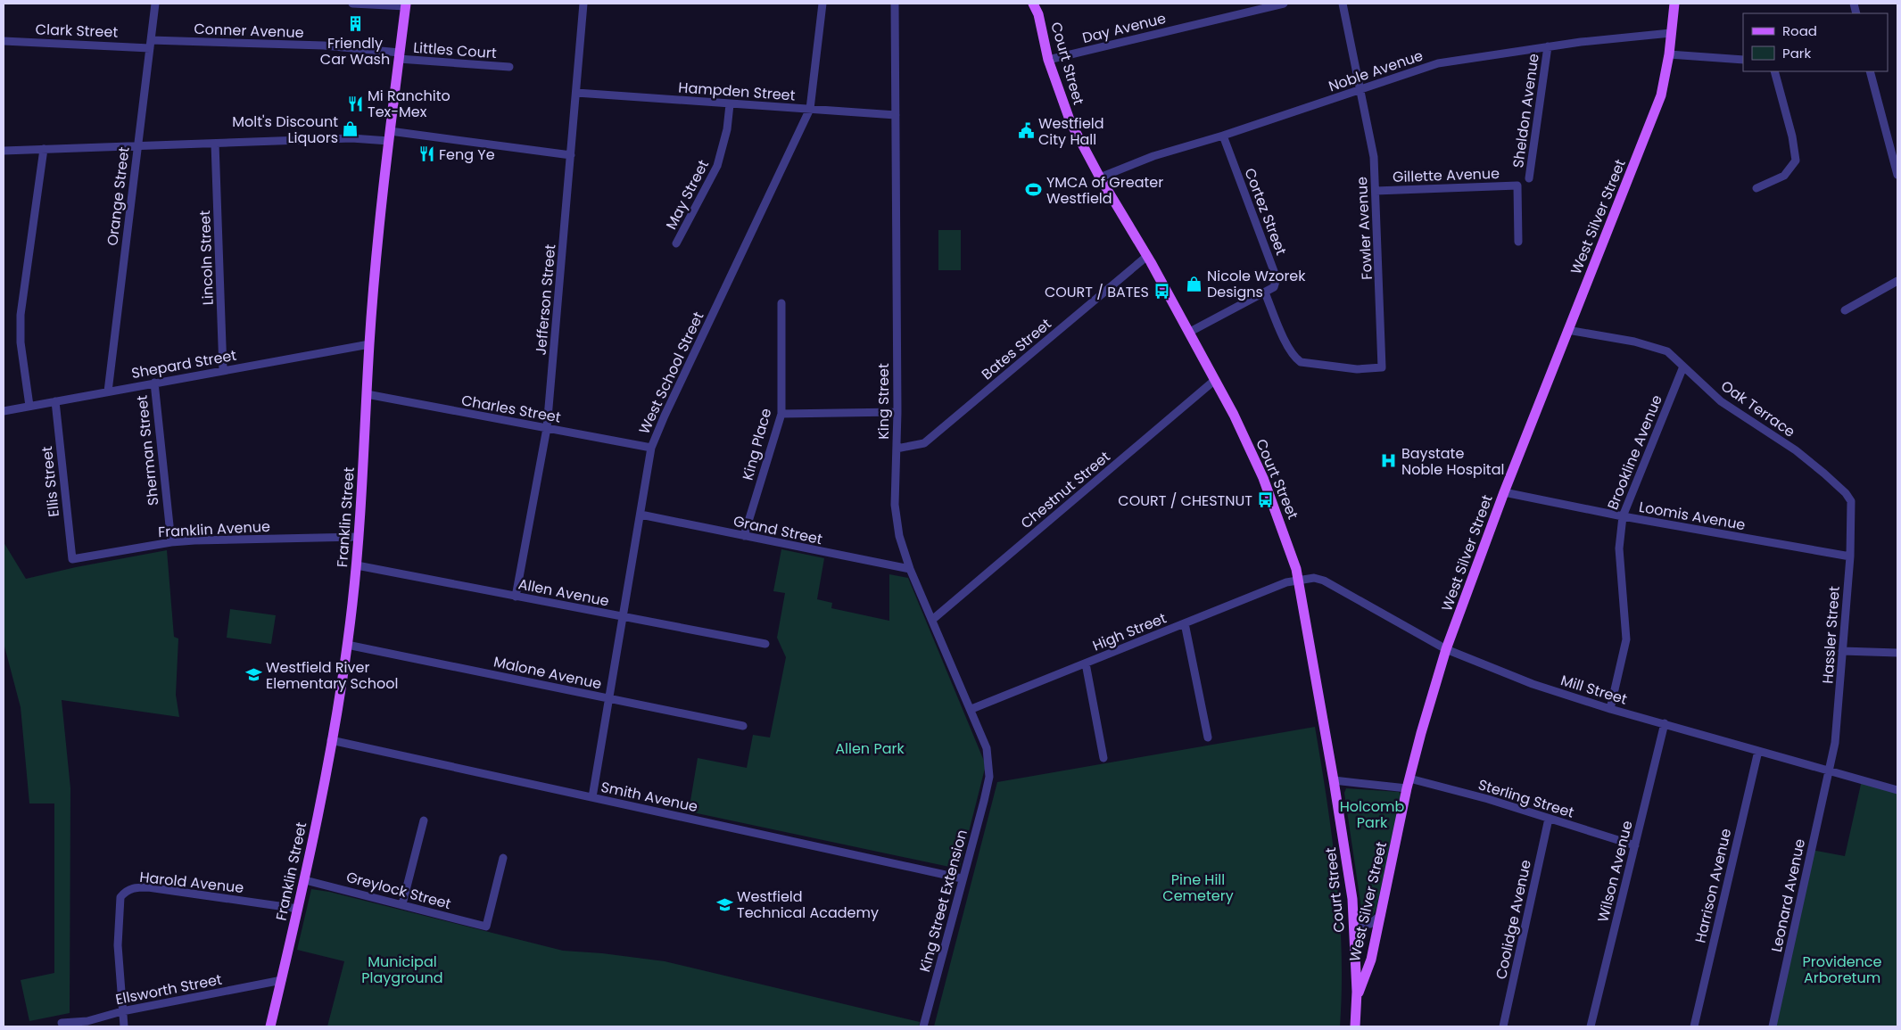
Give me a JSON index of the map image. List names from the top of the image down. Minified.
{"streets":{"main road":["Court Street","West Silver Street","Franklin Street"],"street":["Day Avenue","Clark Street","Conner Avenue","Littles Court","Noble Avenue","Hampden Street","Sheldon Avenue","Gillette Avenue","May Street","Orange Street","Cortez Street","Fowler Avenue","Lincoln Street","Jefferson Street","Bates Street","Shepard Street","West School Street","King Street","Charles Street","Oak Terrace","King Place","Sherman Street","Brookline Avenue","Ellis Street","Chestnut Street","Loomis Avenue","Franklin Avenue","Grand Street","Allen Avenue","High Street","Hassler Street","Malone Avenue","Mill Street","Smith Avenue","Sterling Street","Wilson Avenue","Harold Avenue","Harrison Avenue","Greylock Street","Leonard Avenue","King Street Extension","Coolidge Avenue","Ellsworth Street"]},"crossings":[["Day Avenue","Court Street"],["Clark Street","Conner Avenue"],["Clark Street","Orange Street"],["Conner Avenue","Littles Court"],["Conner Avenue","Orange Street"],["Conner Avenue","Franklin Street"],["Littles Court","Franklin Street"],["Court Street","Noble Avenue"],["Court Street","West Silver Street"],["Court Street","Bates Street"],["Court Street","Chestnut Street"],["Court Street","High Street"],["Court Street","Mill Street"],["Court Street","Sterling Street"],["Noble Avenue","Sheldon Avenue"],["Noble Avenue","Cortez Street"],["Noble Avenue","West Silver Street"],["Noble Avenue","Fowler Avenue"],["Hampden Street","May Street"],["Hampden Street","Jefferson Street"],["Hampden Street","West School Street"],["Hampden Street","King Street"],["Sheldon Avenue","Gillette Avenue"],["Gillette Avenue","Fowler Avenue"],["Orange Street","Shepard Street"],["Cortez Street","Fowler Avenue"],["West Silver Street","Oak Terrace"],["West Silver Street","Loomis Avenue"],["West Silver Street","Mill Street"],["West Silver Street","Sterling Street"],["Lincoln Street","Shepard Street"],["Jefferson Street","Charles Street"],["Jefferson Street","Allen Avenue"],["Bates Street","King Street"],["Shepard Street","Sherman Street"],["Shepard Street","Ellis Street"],["Shepard Street","Franklin Street"],["West School Street","Charles Street"],["West School Street","Grand Street"],["West School Street","Allen Avenue"],["West School Street","Malone Avenue"],["West School Street","Smith Avenue"],["King Street","Chestnut Street"],["King Street","Grand Street"],["King Street","High Street"],["King Street","King Street Extension"],["Charles Street","Franklin Street"],["Oak Terrace","Brookline Avenue"],["Oak Terrace","Hassler Street"],["King Place","Grand Street"],["Sherman Street","Franklin Avenue"],["Brookline Avenue","Loomis Avenue"],["Brookline Avenue","Mill Street"],["Ellis Street","Franklin Avenue"],["Loomis Avenue","Hassler Street"],["Franklin Street","Franklin Avenue"],["Franklin Street","Allen Avenue"],["Franklin Street","Malone Avenue"],["Franklin Street","Smith Avenue"],["Franklin Street","Harold Avenue"],["Franklin Street","Greylock Street"],["Franklin Street","Ellsworth Street"],["High Street","Mill Street"],["Hassler Street","Mill Street"],["Hassler Street","Leonard Avenue"],["Mill Street","Wilson Avenue"],["Mill Street","Harrison Avenue"],["Mill Street","Leonard Avenue"],["Smith Avenue","King Street Extension"],["Sterling Street","Wilson Avenue"],["Sterling Street","Coolidge Avenue"],["Harold Avenue","Ellsworth Street"]],"parks":["Allen Park","Holcomb Park","Pine Hill Cemetery","Municipal Playground","Providence Arboretum"],"places":{"building":["Friendly Car Wash"],"restaurant":["Mi Ranchito Tex-Mex","Feng Ye"],"shop":["Molt's Discount Liquors","Nicole Wzorek Designs"],"public building":["Westfield City Hall"],"sports":["YMCA of Greater Westfield"],"bus stop":["COURT / BATES","COURT / CHESTNUT"],"hospital":["Baystate Noble Hospital"],"school or university":["Westfield River Elementary School","Westfield Technical Academy"]},"legend":["Road","Park"]}
